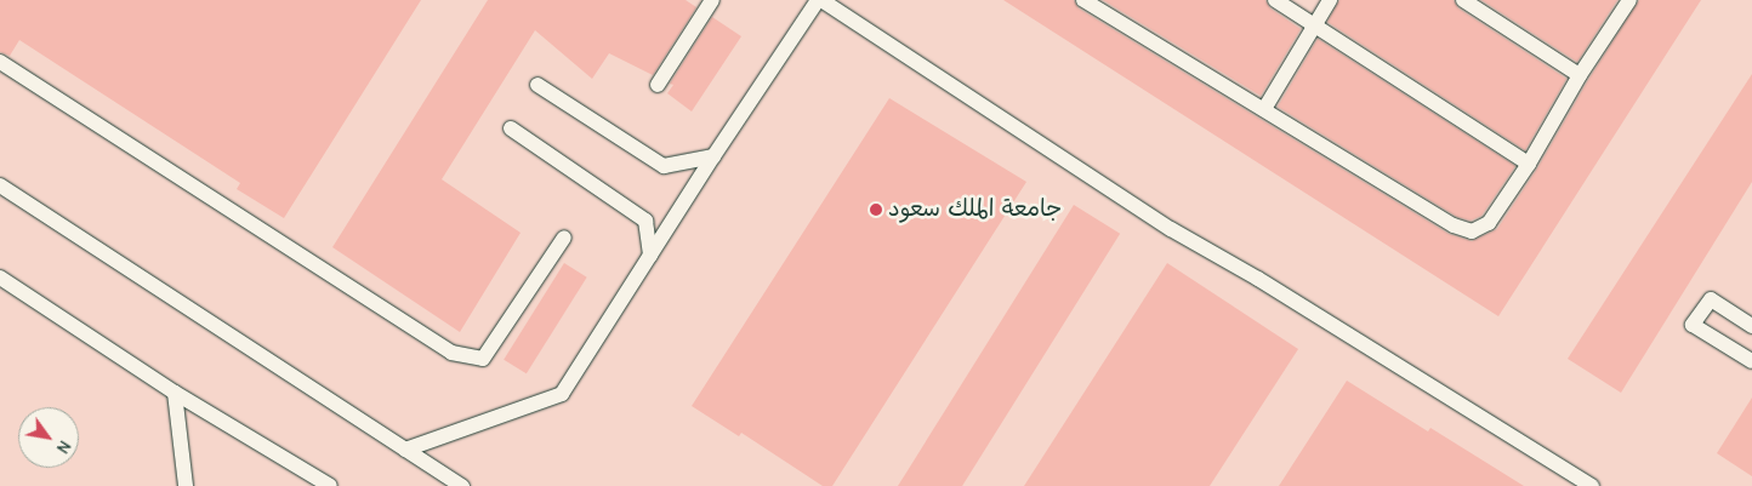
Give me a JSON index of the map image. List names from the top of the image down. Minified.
{"places":["جامعة الملك سعود"],"north":"bottom right"}
